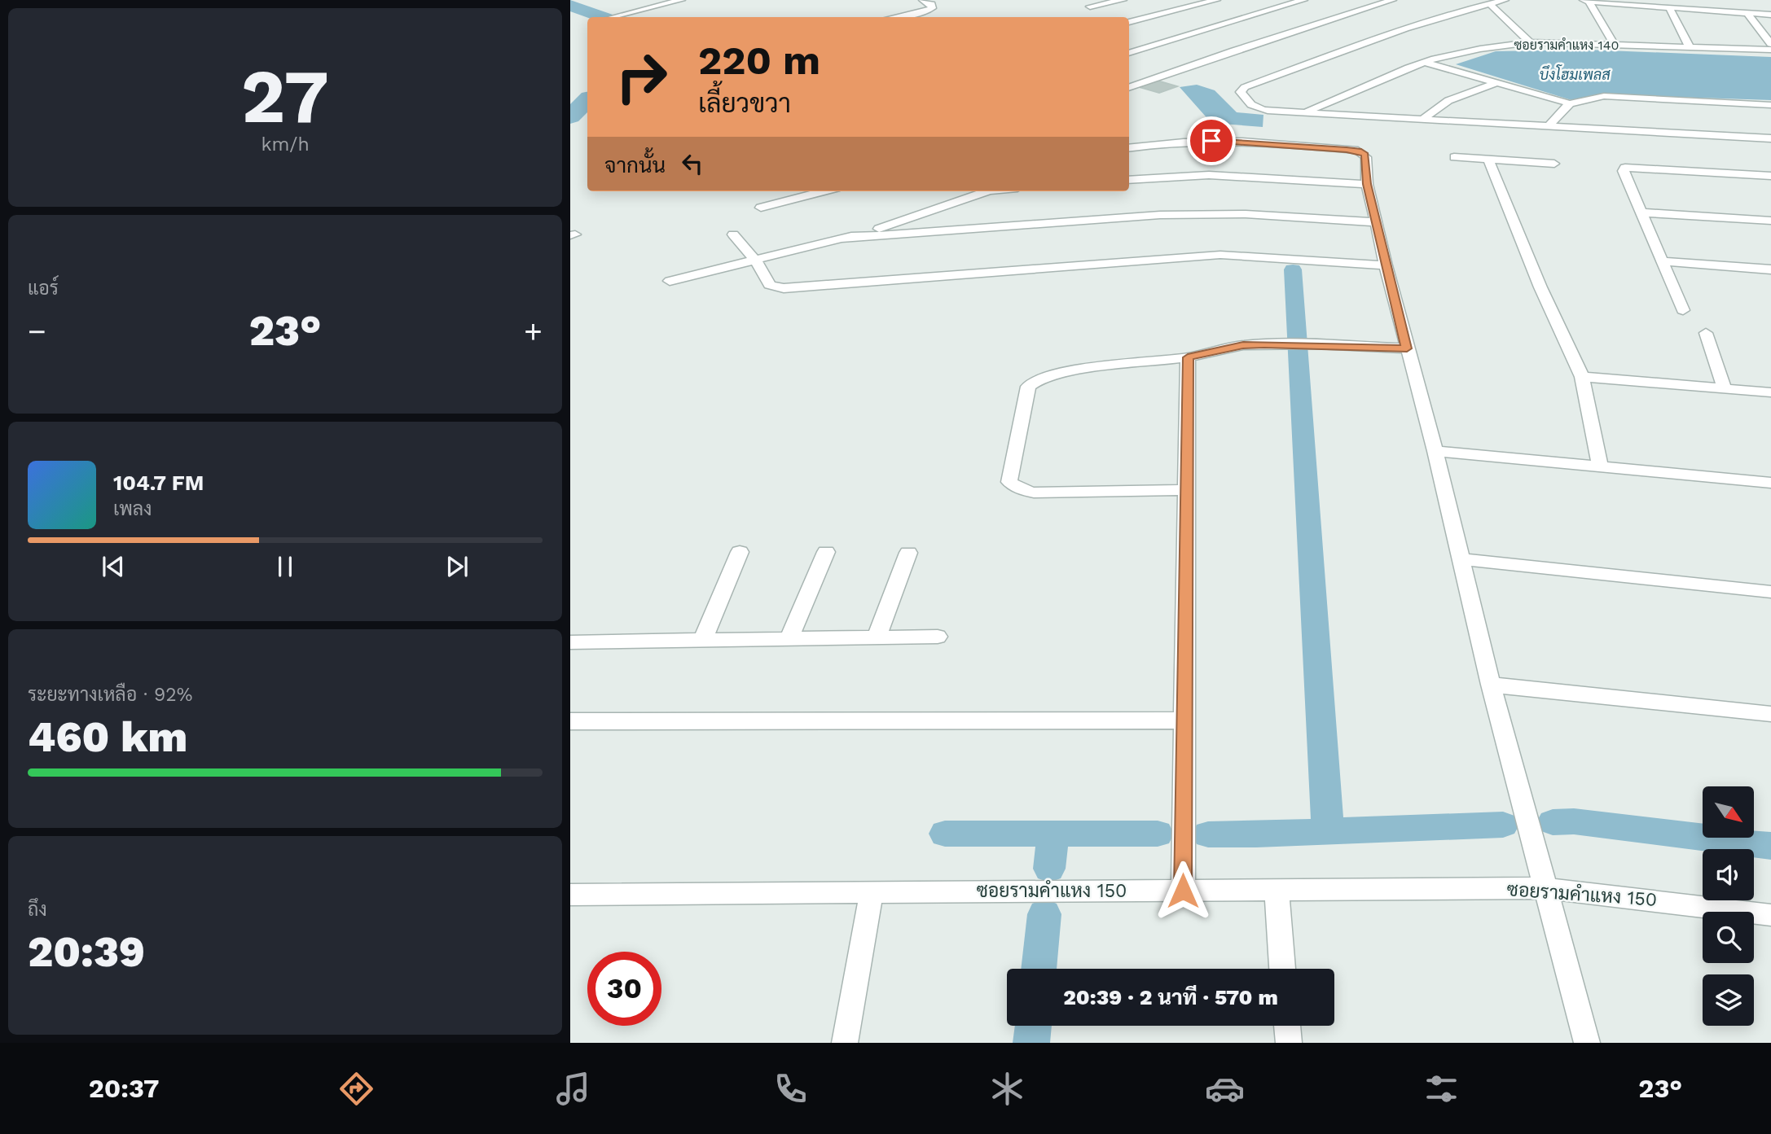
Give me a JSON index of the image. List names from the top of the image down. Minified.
{"streets":{"street":["ซอยรามคำแหง 140","ซอยรามคำแหง 150"]},"water":["บึงโฮมเพลส"],"north":"bottom right","page":{"tile":[["27","km/h"],"แอร์",["ระยะทางเหลือ · 92%","460 km"],["ถึง","20:39"]],"turn":["220 m","เลี้ยวขวา"],"then":"จากนั้น","heat":["−","23°","+"],"song":["104.7 FM","เพลง"],"limit":"30","trip":"20:39 · 2 นาที · 570 m","tabs":["20:37","23°"]}}
